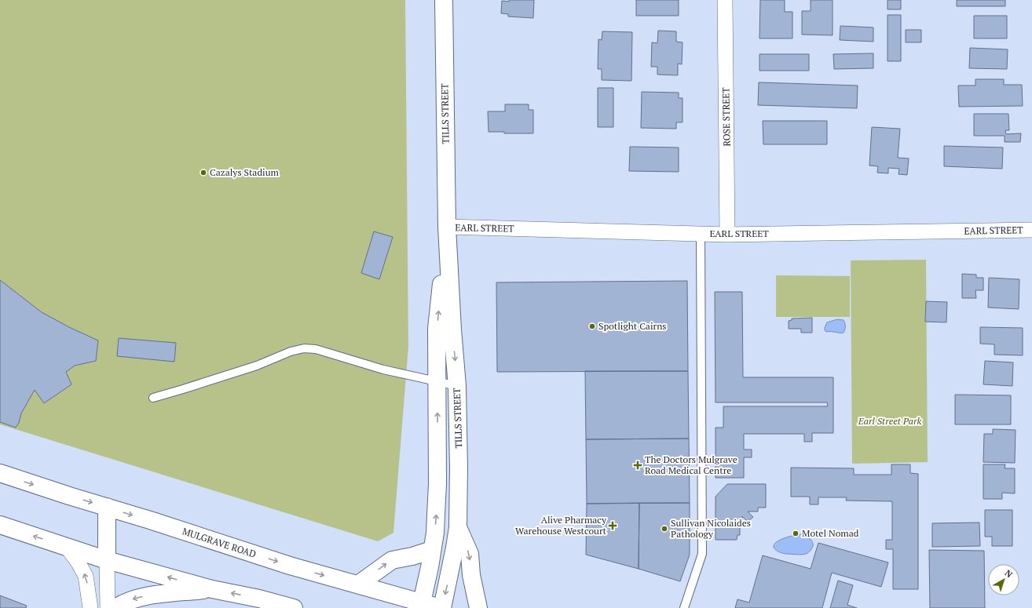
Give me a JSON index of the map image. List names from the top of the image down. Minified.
{"streets":{"main road":["TILLS STREET","MULGRAVE ROAD"],"street":["ROSE STREET","EARL STREET"]},"crossings":[["TILLS STREET","EARL STREET"],["TILLS STREET","MULGRAVE ROAD"],["ROSE STREET","EARL STREET"]],"parks":["Earl Street Park"],"places":{"other":["Cazalys Stadium","Spotlight Cairns","Sullivan Nicolaides Pathology","Motel Nomad"],"health":["The Doctors Mulgrave Road Medical Centre","Alive Pharmacy Warehouse Westcourt"]},"north":"top right"}
